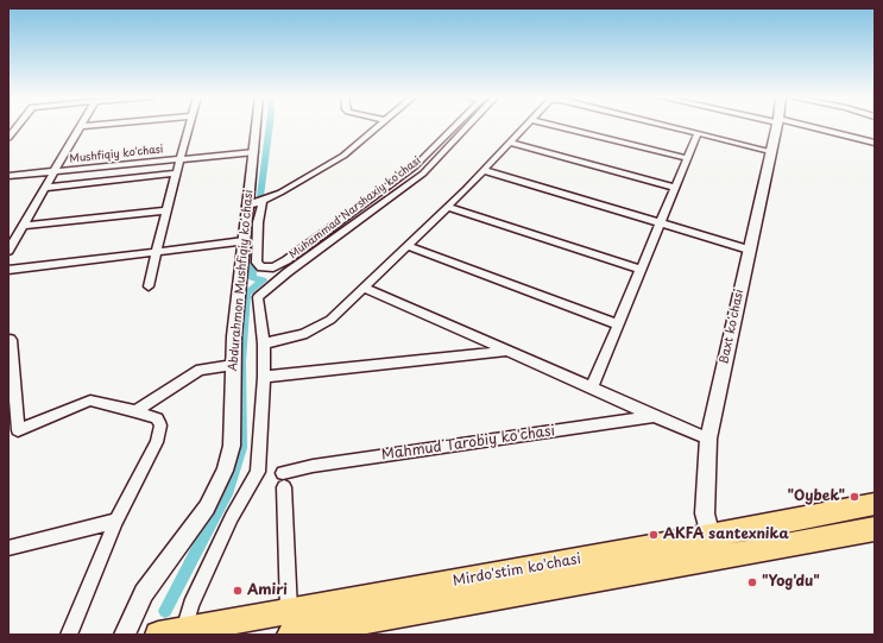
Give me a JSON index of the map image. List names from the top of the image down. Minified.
{"streets":{"main road":["Baxt koʻchasi","Mirdo'stim ko'chasi"],"street":["Mushfiqiy ko'chasi","Muhammad Narshaxiy ko'chasi","Abdurahmon Mushfiqiy koʻchasi","Mahmud Tarobiy ko'chasi"]},"crossings":[["Mushfiqiy ko'chasi","Abdurahmon Mushfiqiy koʻchasi"],["Baxt koʻchasi","Mirdo'stim ko'chasi"],["Mahmud Tarobiy ko'chasi","Mirdo'stim ko'chasi"]],"places":["\"Oybek\"","AKFA santexnika","\"Yog'du\"","Amiri"]}
